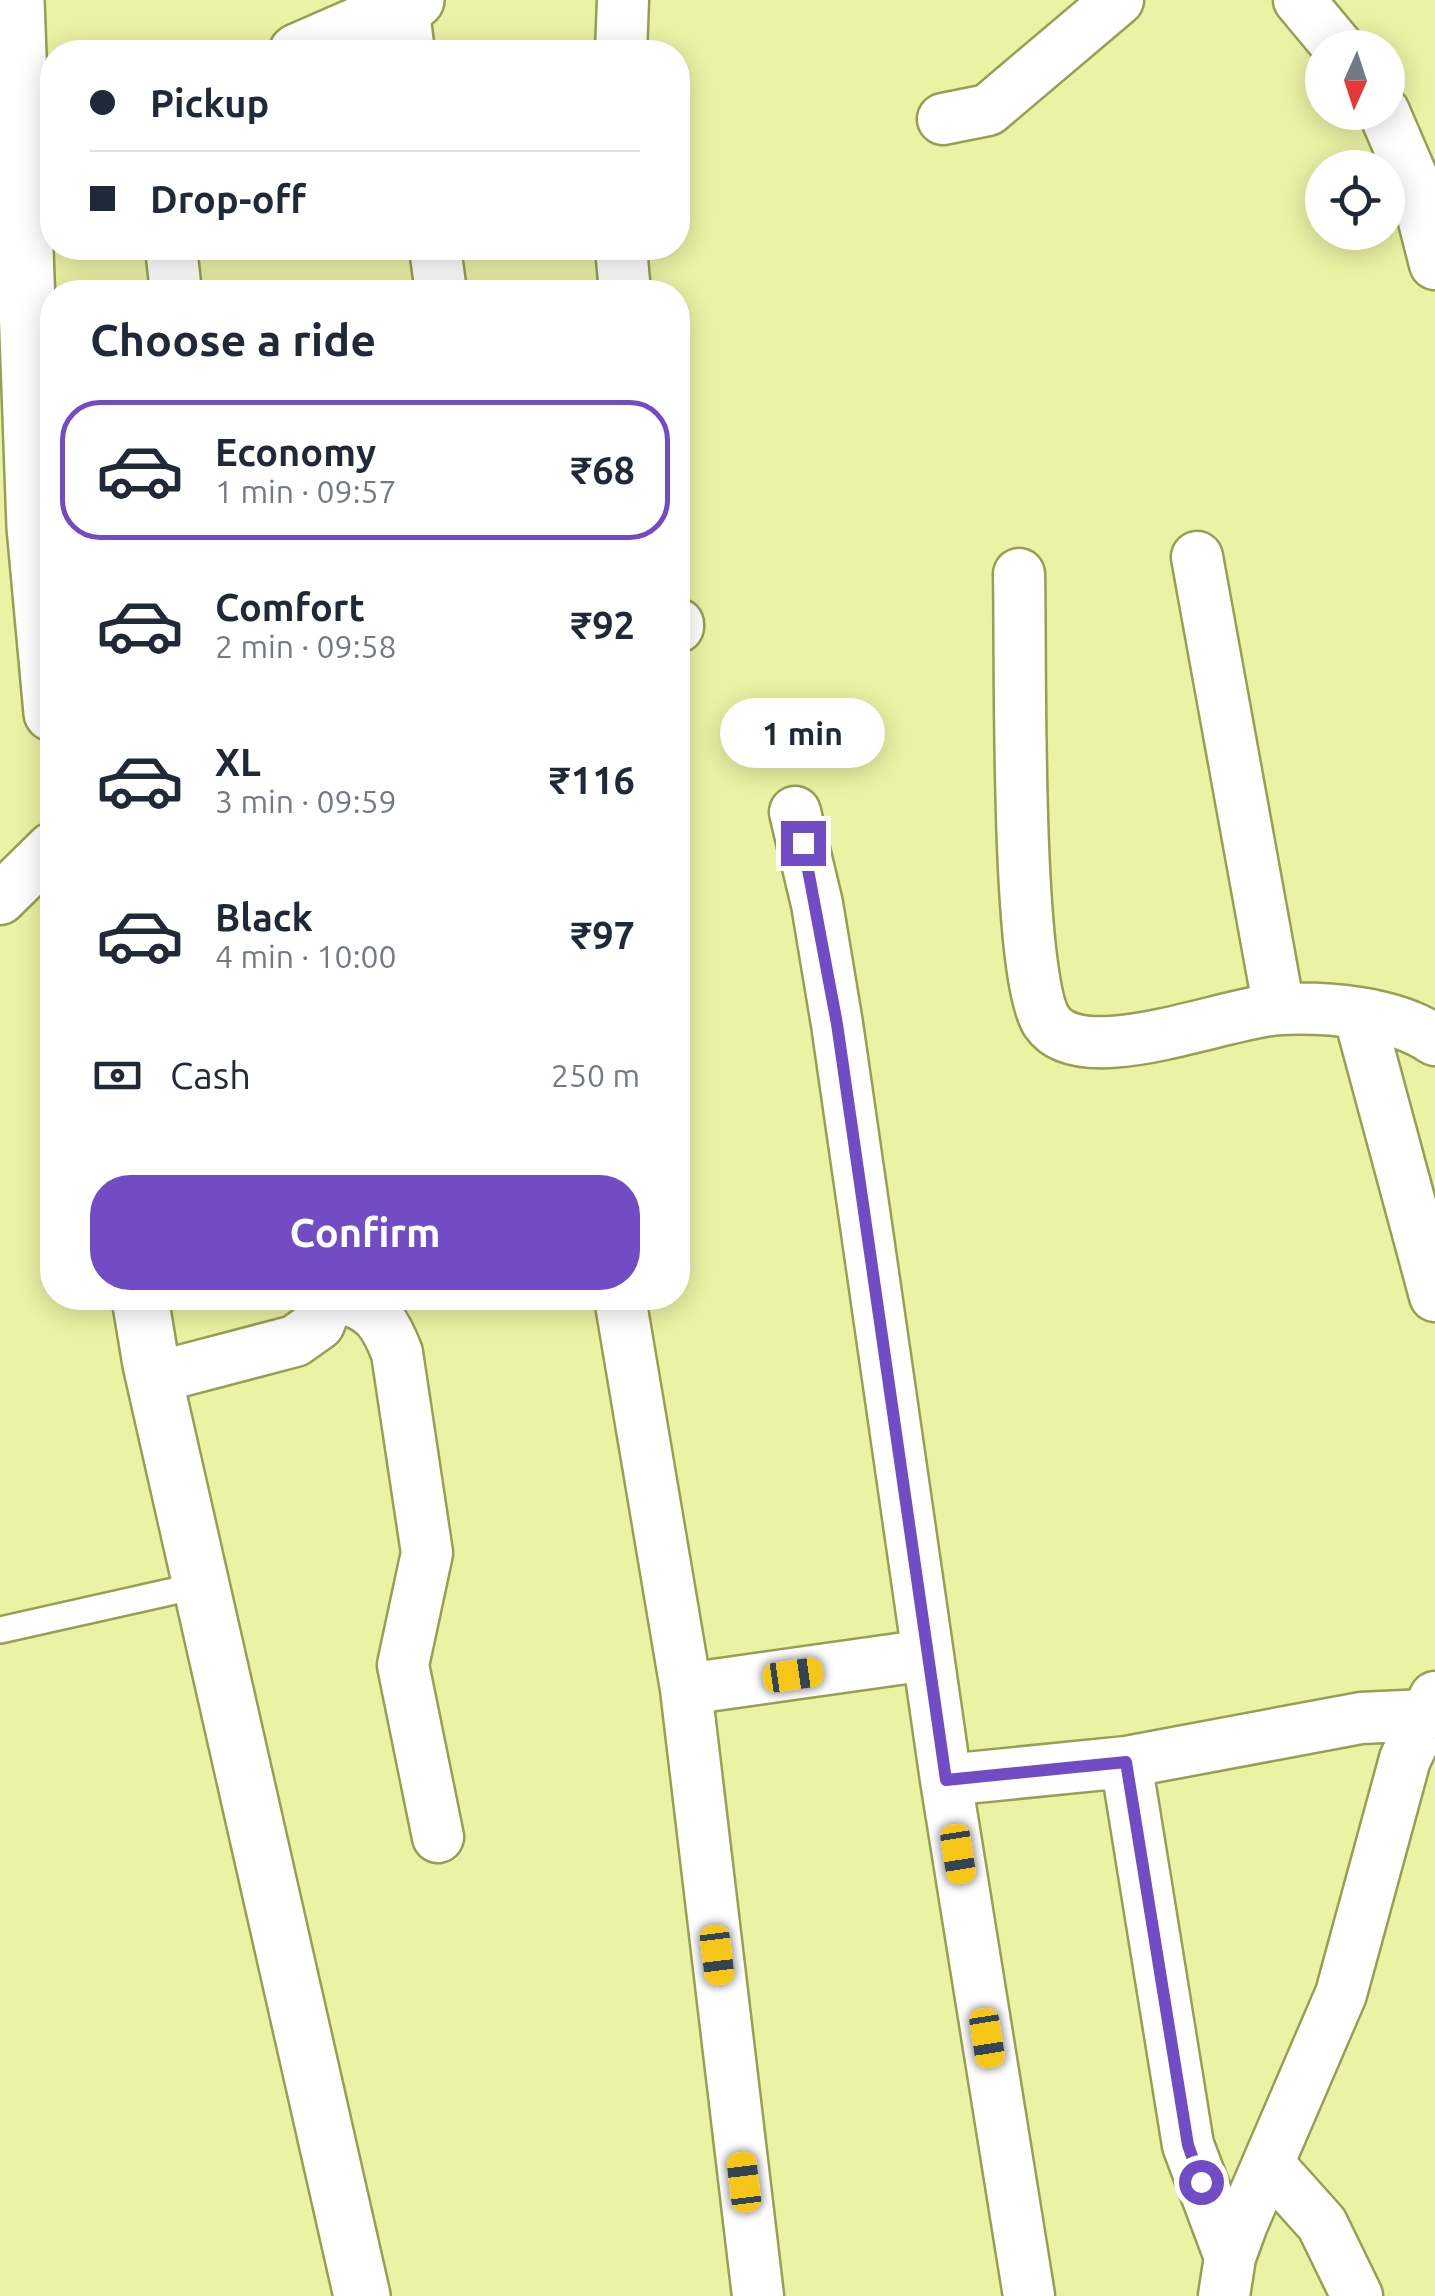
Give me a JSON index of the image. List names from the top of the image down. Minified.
{"north":"bottom","page":{"banner":["Pickup","Drop-off"],"heading":"Choose a ride","list":[{"name":"Economy","note":"1 min · 09:57","value":"₹68"},{"name":"Comfort","note":"2 min · 09:58","value":"₹92"},{"name":"XL","note":"3 min · 09:59","value":"₹116"},{"name":"Black","note":"4 min · 10:00","value":"₹97"}],"bubble":"1 min","pay":["Cash","250 m"],"buttons":"Confirm"}}
